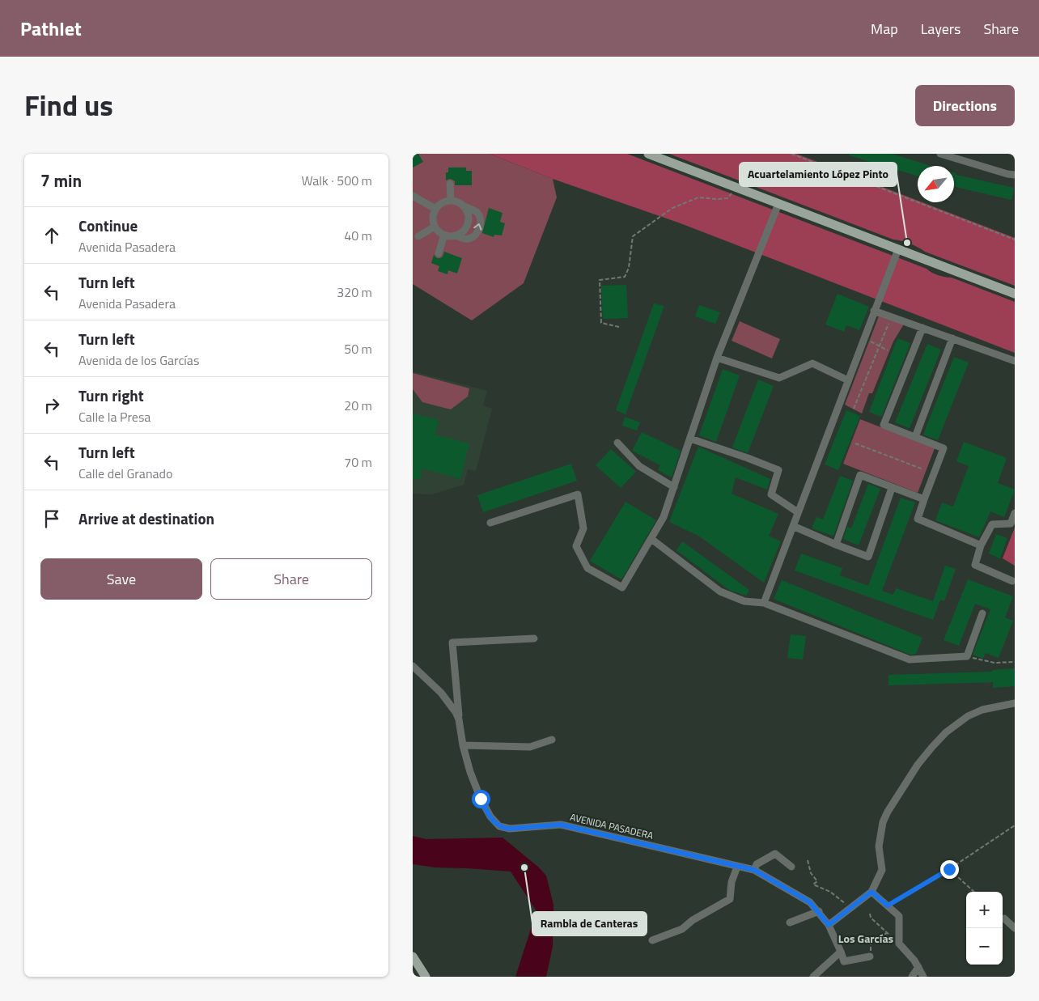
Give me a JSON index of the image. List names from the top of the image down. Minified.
{"streets":{"street":["AVENIDA PASADERA"]},"districts":["Los Garcías"],"places":["Acuartelamiento López Pinto","Rambla de Canteras"],"north":"bottom left","page":{"header":"Pathlet","nav":["Map","Layers","Share"],"title":"Find us","buttons":["Directions",["Save","Share"]],"heading":["7 min","Walk · 500 m"],"list":[["Continue","Avenida Pasadera","40 m"],["Turn left","Avenida Pasadera","320 m"],["Turn left","Avenida de los Garcías","50 m"],["Turn right","Calle la Presa","20 m"],["Turn left","Calle del Granado","70 m"],"Arrive at destination"],"map_buttons":["+","−"]}}
